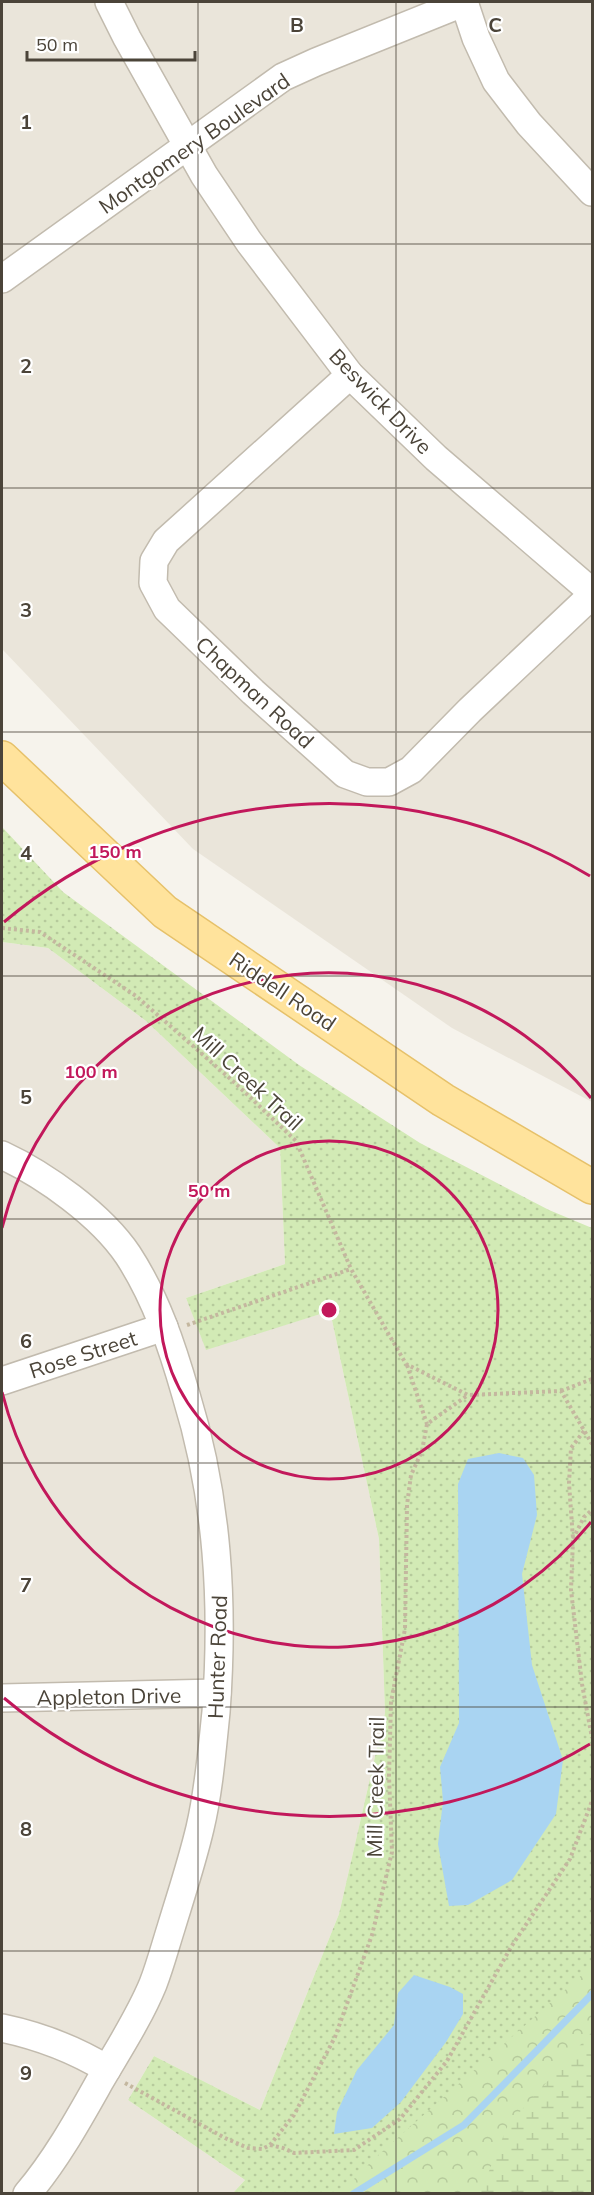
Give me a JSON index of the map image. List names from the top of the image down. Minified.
{"streets":{"main road":["Riddell Road"],"street":["Montgomery Boulevard","Beswick Drive","Chapman Road","Rose Street","Hunter Road","Appleton Drive"],"path":["Mill Creek Trail"]},"crossings":[["Montgomery Boulevard","Beswick Drive"],["Beswick Drive","Chapman Road"],["Rose Street","Hunter Road"],["Hunter Road","Appleton Drive"]],"scale_bar":"50 m","grid":{"columns":["B","C"],"rows":["1","2","3","4","5","6","7","8","9"]},"rings":["150 m","100 m","50 m"]}
